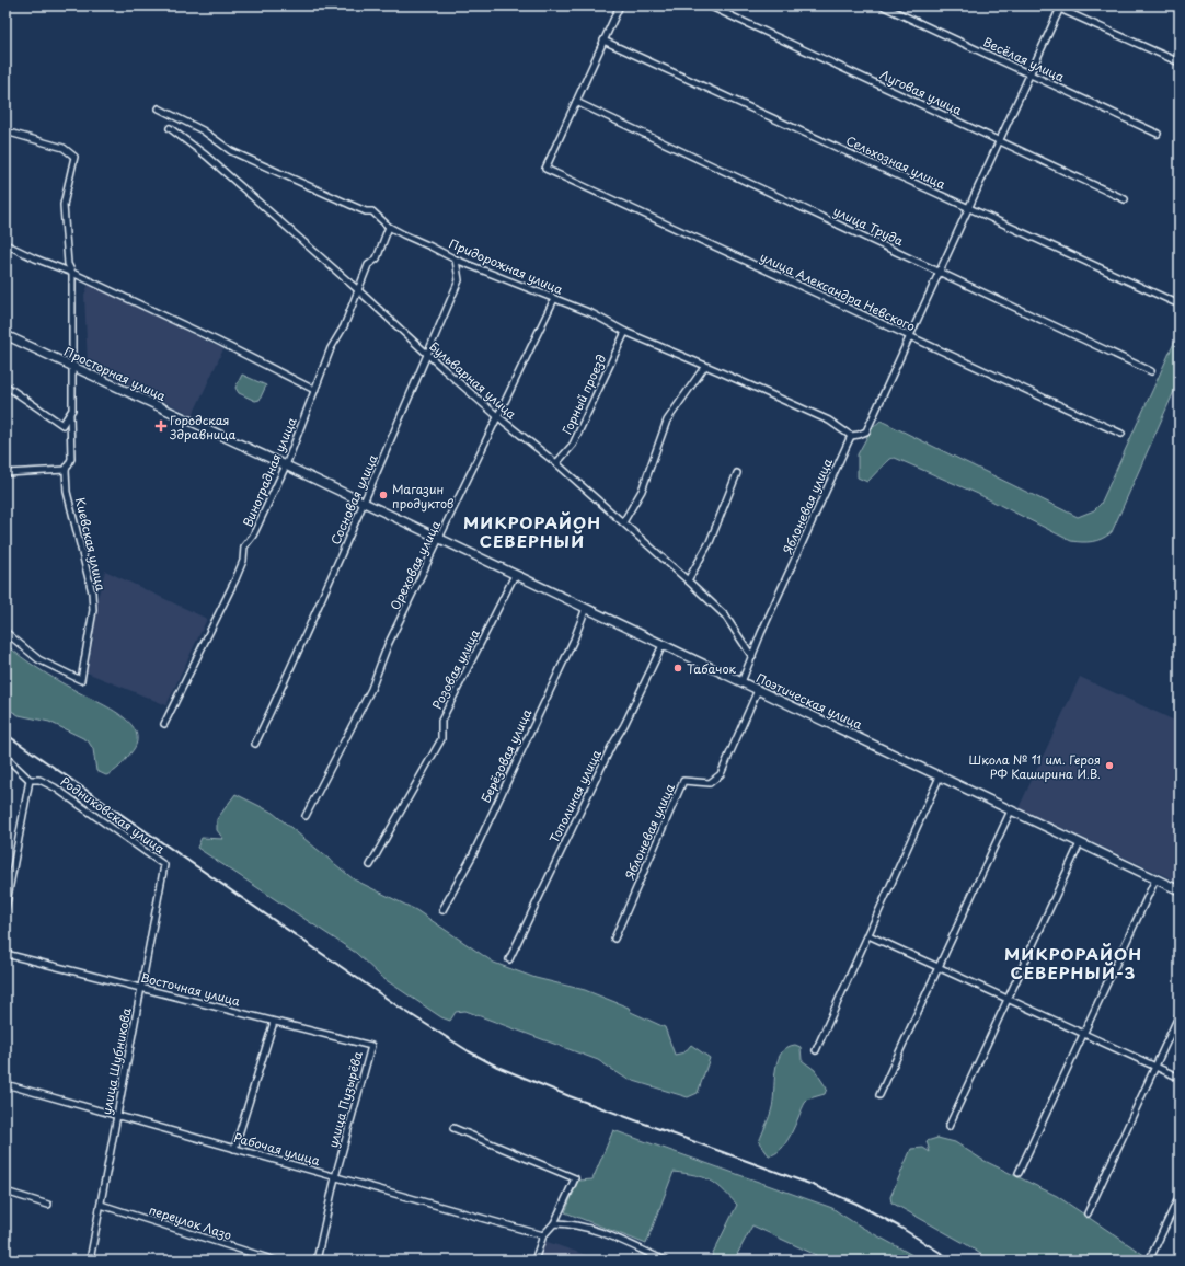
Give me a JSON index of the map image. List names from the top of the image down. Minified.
{"streets":{"street":["Весёлая улица","Луговая улица","Сельхозная улица","улица Труда","Придорожная улица","улица Александра Невского","Просторная улица","Бульварная улица","Горный проезд","Виноградная улица","Сосновая улица","Яблоневая улица","Киевская улица","Ореховая улица","Розовая улица","Поэтическая улица","Берёзовая улица","Тополиная улица","Родниковская улица","Восточная улица","улица Шубникова","улица Пузырёва","Рабочая улица","переулок Лазо"]},"crossings":[["улица Труда","улица Александра Невского"],["Придорожная улица","Горный проезд"],["Придорожная улица","Виноградная улица"],["Придорожная улица","Сосновая улица"],["Придорожная улица","Яблоневая улица"],["Придорожная улица","Ореховая улица"],["Просторная улица","Виноградная улица"],["Просторная улица","Киевская улица"],["Просторная улица","Поэтическая улица"],["Бульварная улица","Горный проезд"],["Бульварная улица","Виноградная улица"],["Бульварная улица","Сосновая улица"],["Бульварная улица","Яблоневая улица"],["Бульварная улица","Ореховая улица"],["Виноградная улица","Поэтическая улица"],["Сосновая улица","Поэтическая улица"],["Яблоневая улица","Поэтическая улица"],["Ореховая улица","Поэтическая улица"],["Розовая улица","Поэтическая улица"],["Поэтическая улица","Берёзовая улица"],["Поэтическая улица","Тополиная улица"],["Родниковская улица","улица Шубникова"],["Восточная улица","улица Шубникова"],["Восточная улица","улица Пузырёва"],["улица Шубникова","Рабочая улица"],["улица Шубникова","переулок Лазо"],["улица Пузырёва","Рабочая улица"]],"districts":["МИКРОРАЙОН СЕВЕРНЫЙ","МИКРОРАЙОН СЕВЕРНЫЙ-3"],"places":{"health":["Городская Здравница"],"other":["Магазин продуктов","Табачок","Школа № 11 им. Героя РФ Каширина И.В."]}}
